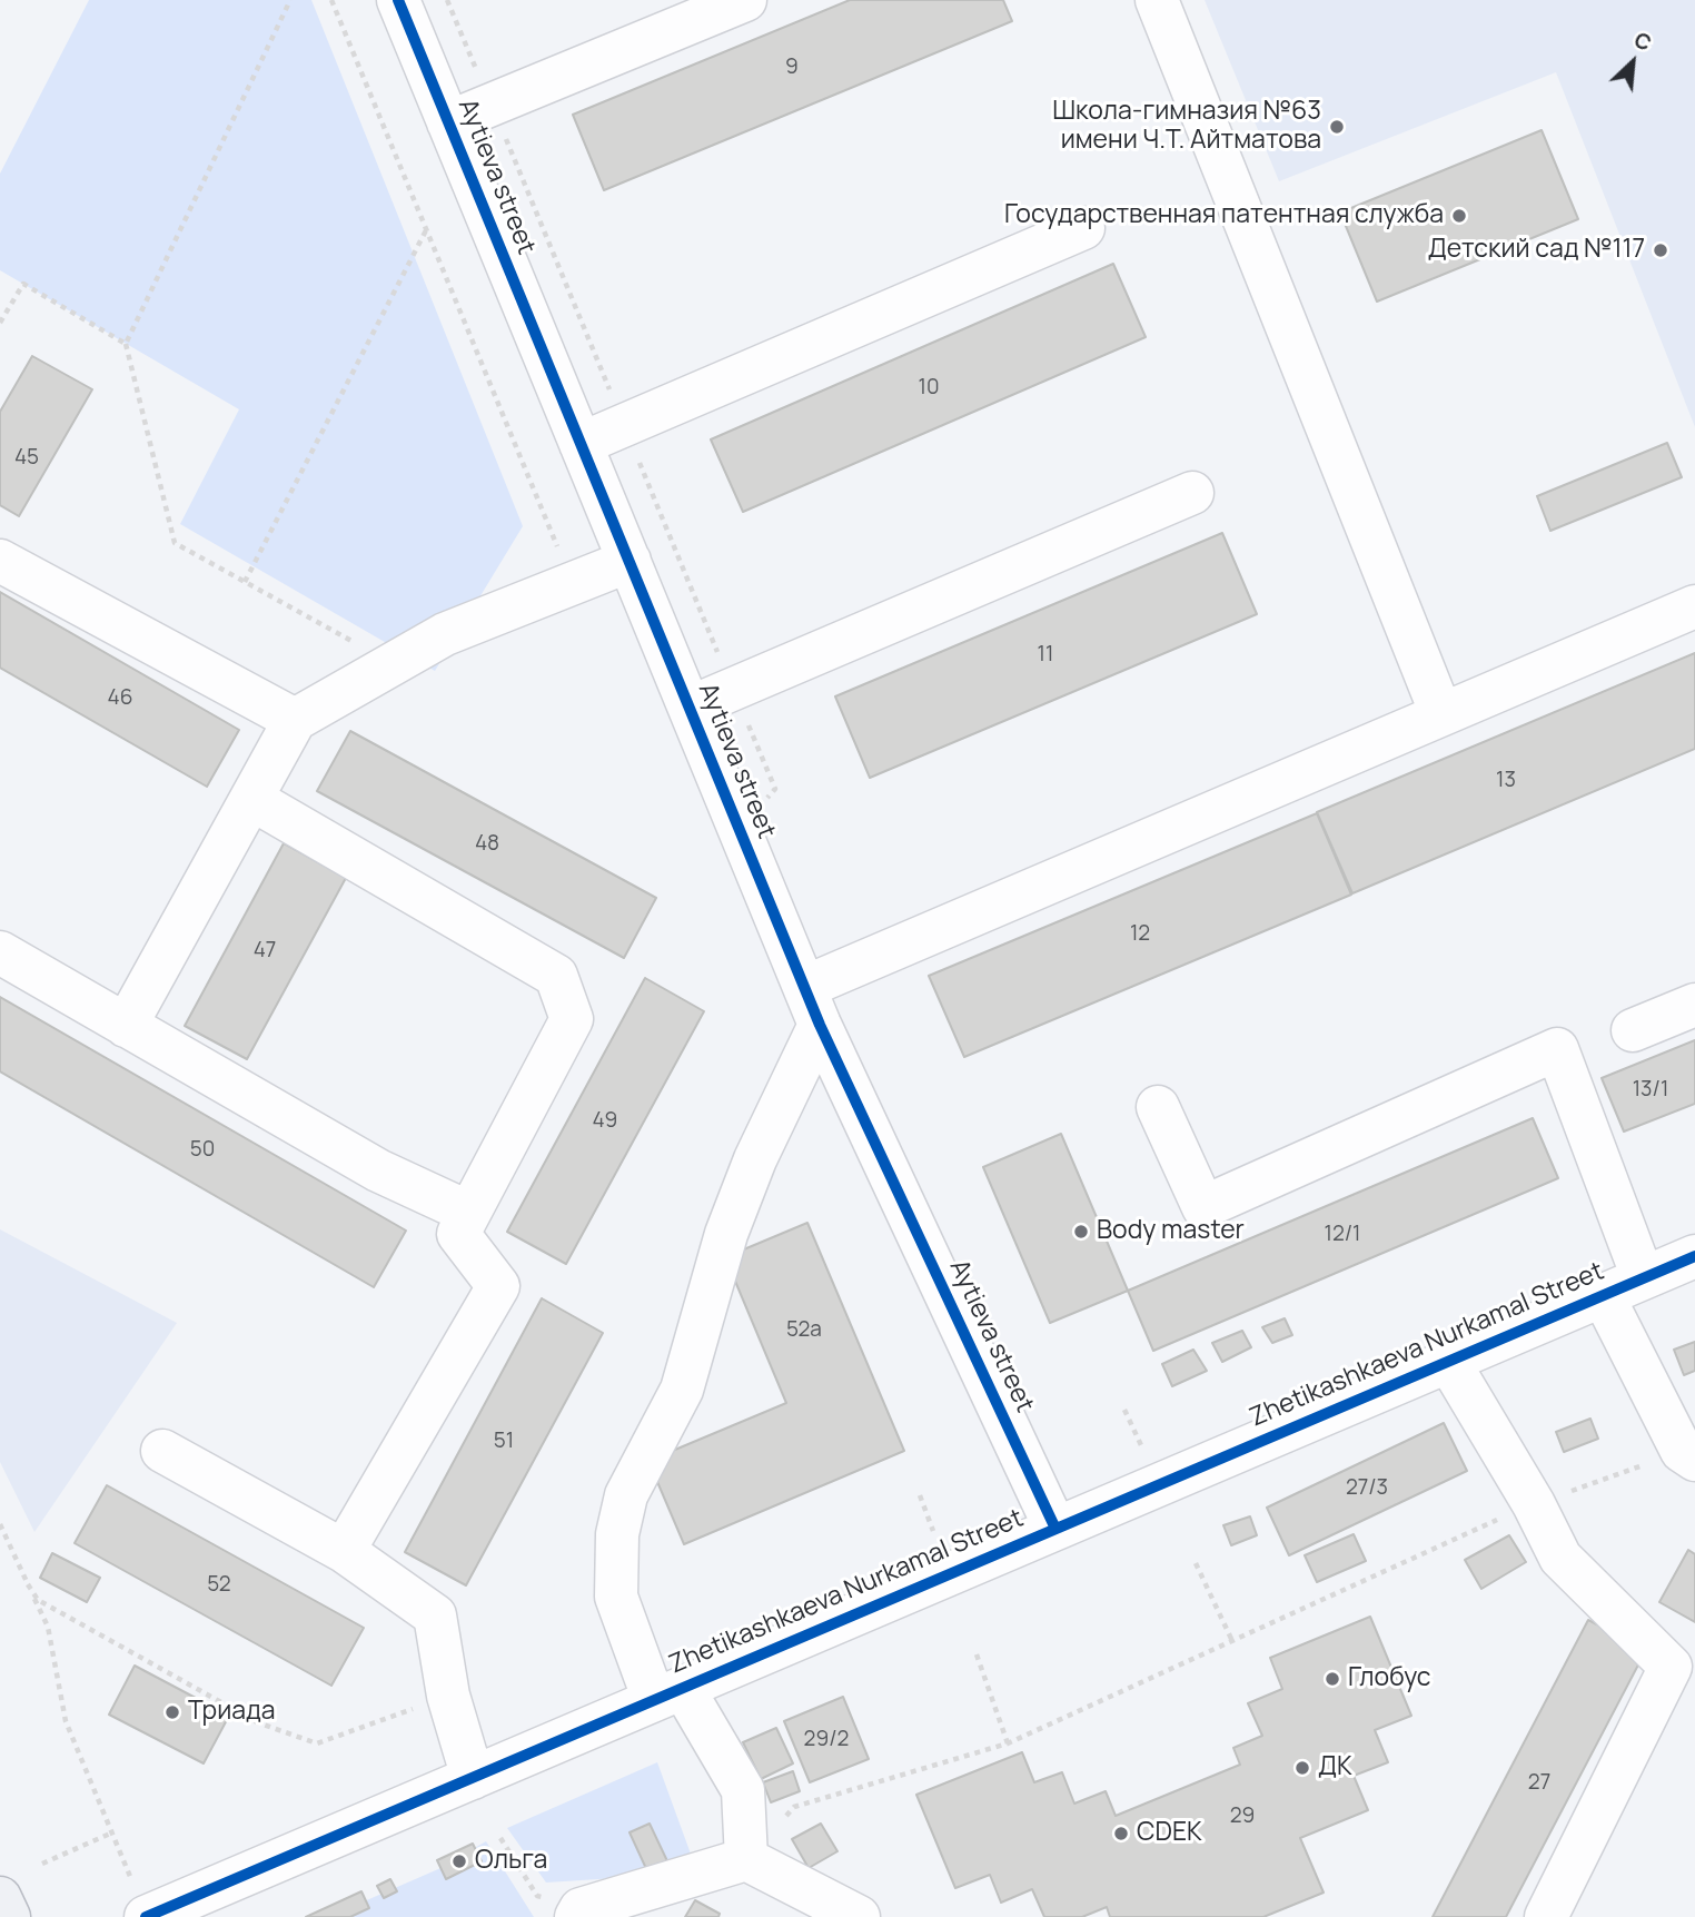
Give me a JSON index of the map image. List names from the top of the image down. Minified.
{"streets":{"street":["Aytieva street","Zhetikashkaeva Nurkamal Street"]},"crossings":[["Aytieva street","Zhetikashkaeva Nurkamal Street"]],"places":["Школа-гимназия №63 имени Ч.Т. Айтматова","Государственная патентная служба","Детский сад №117","Body master","Глобус","Триада","ДК","CDEK","Ольга"],"house_numbers":["9","10","45","11","46","13","48","12","47","13/1","49","50","12/1","52а","51","27/3","52","29/2","27","29"],"north":"top right"}
